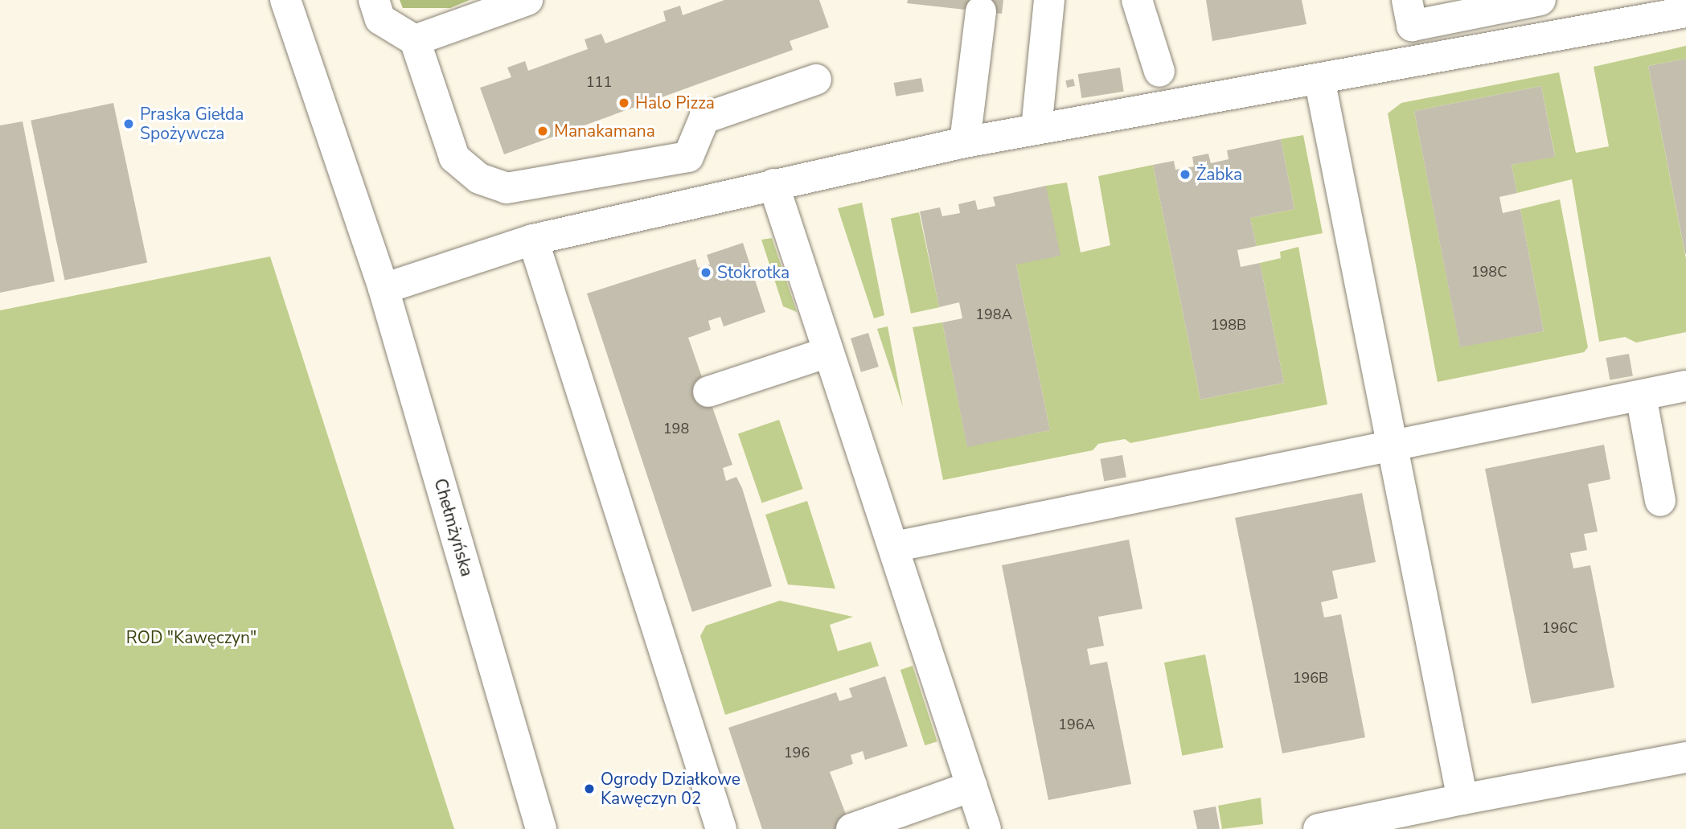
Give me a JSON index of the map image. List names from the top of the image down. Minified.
{"streets":{"street":["Chełmżyńska"]},"parks":["ROD \"Kawęczyn\""],"places":["Halo Pizza","Praska Giełda Spożywcza","Manakamana","Żabka","Stokrotka","Ogrody Działkowe Kawęczyn 02"],"house_numbers":["111","198C","198A","198B","198","196C","196B","196A","196"]}
